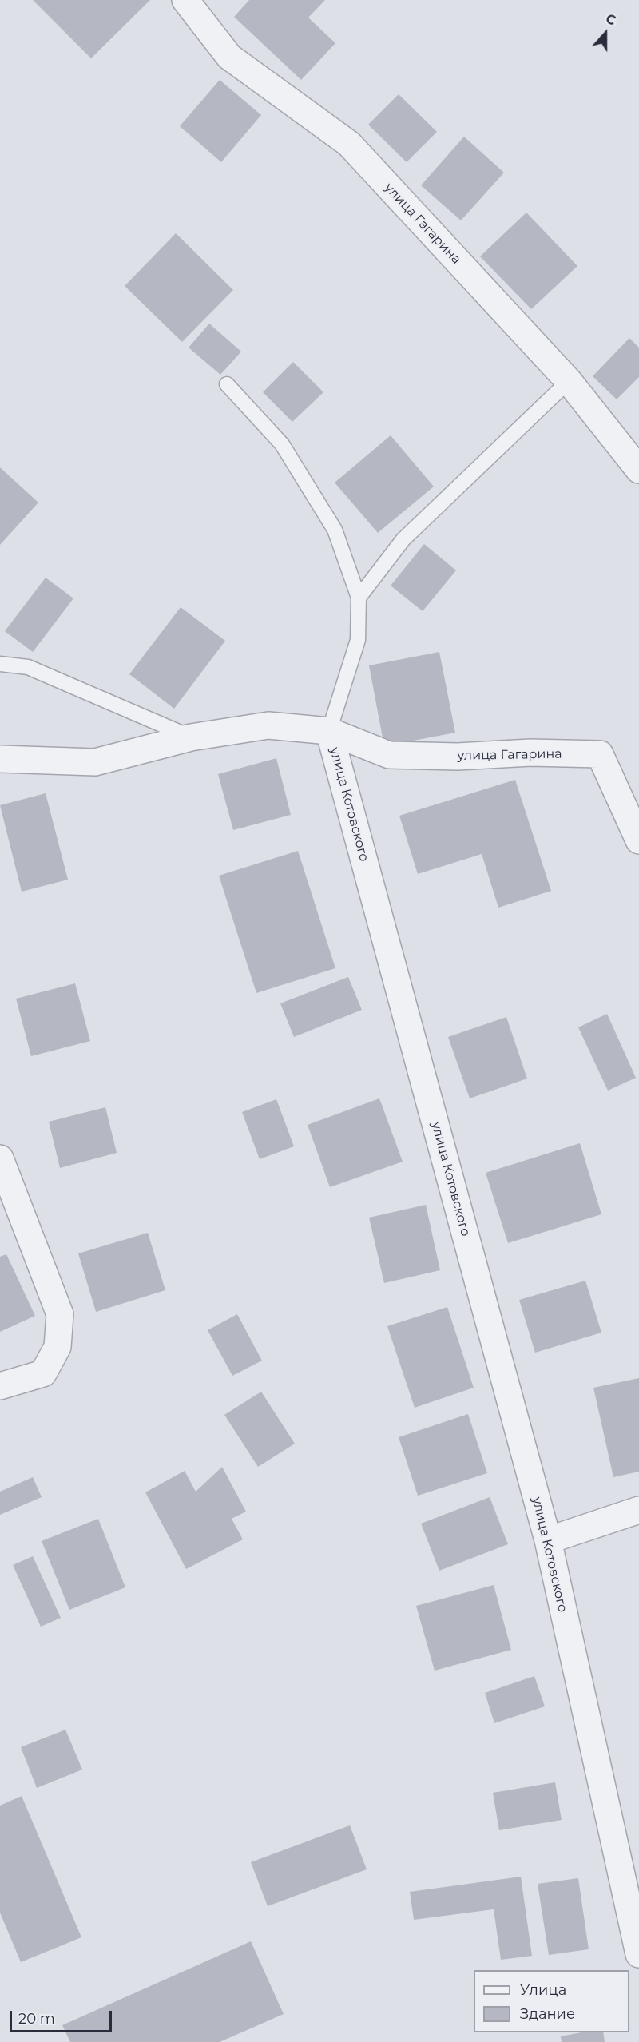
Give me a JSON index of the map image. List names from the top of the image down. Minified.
{"streets":{"street":["улица Гагарина","улица Котовского"]},"crossings":[["улица Гагарина","улица Котовского"]],"legend":["Улица","Здание"],"scale_bar":"20 m","north":"top"}
